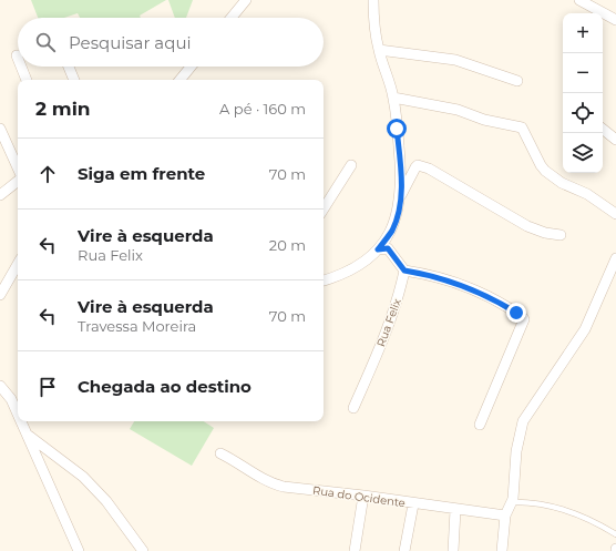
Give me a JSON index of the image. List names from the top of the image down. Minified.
{"streets":{"street":["Rua Felix","Rua do Ocidente"]},"page":{"map_buttons":["+","−"],"search":"Pesquisar aqui","heading":["2 min","A pé · 160 m"],"list":[["Siga em frente","70 m"],["Vire à esquerda","Rua Felix","20 m"],["Vire à esquerda","Travessa Moreira","70 m"],"Chegada ao destino"]}}
